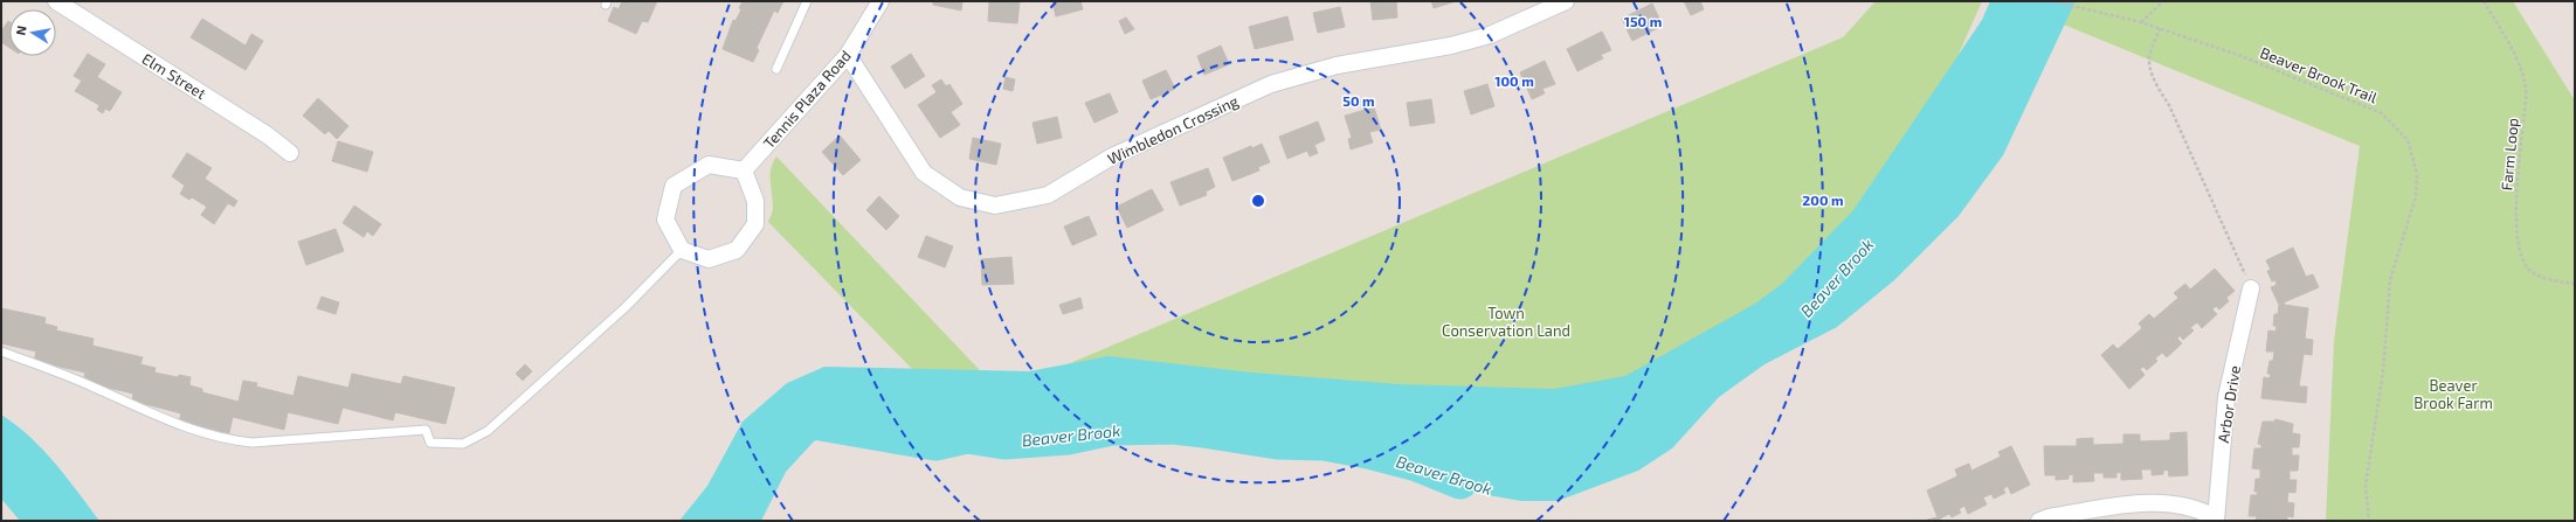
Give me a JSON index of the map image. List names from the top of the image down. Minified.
{"streets":{"street":["Elm Street","Tennis Plaza Road","Wimbledon Crossing","Arbor Drive"],"path":["Beaver Brook Trail","Farm Loop"]},"crossings":[["Tennis Plaza Road","Wimbledon Crossing"]],"water":["Beaver Brook"],"parks":["Town Conservation Land","Beaver Brook Farm"],"north":"left","rings":["150 m","100 m","50 m","200 m"]}
